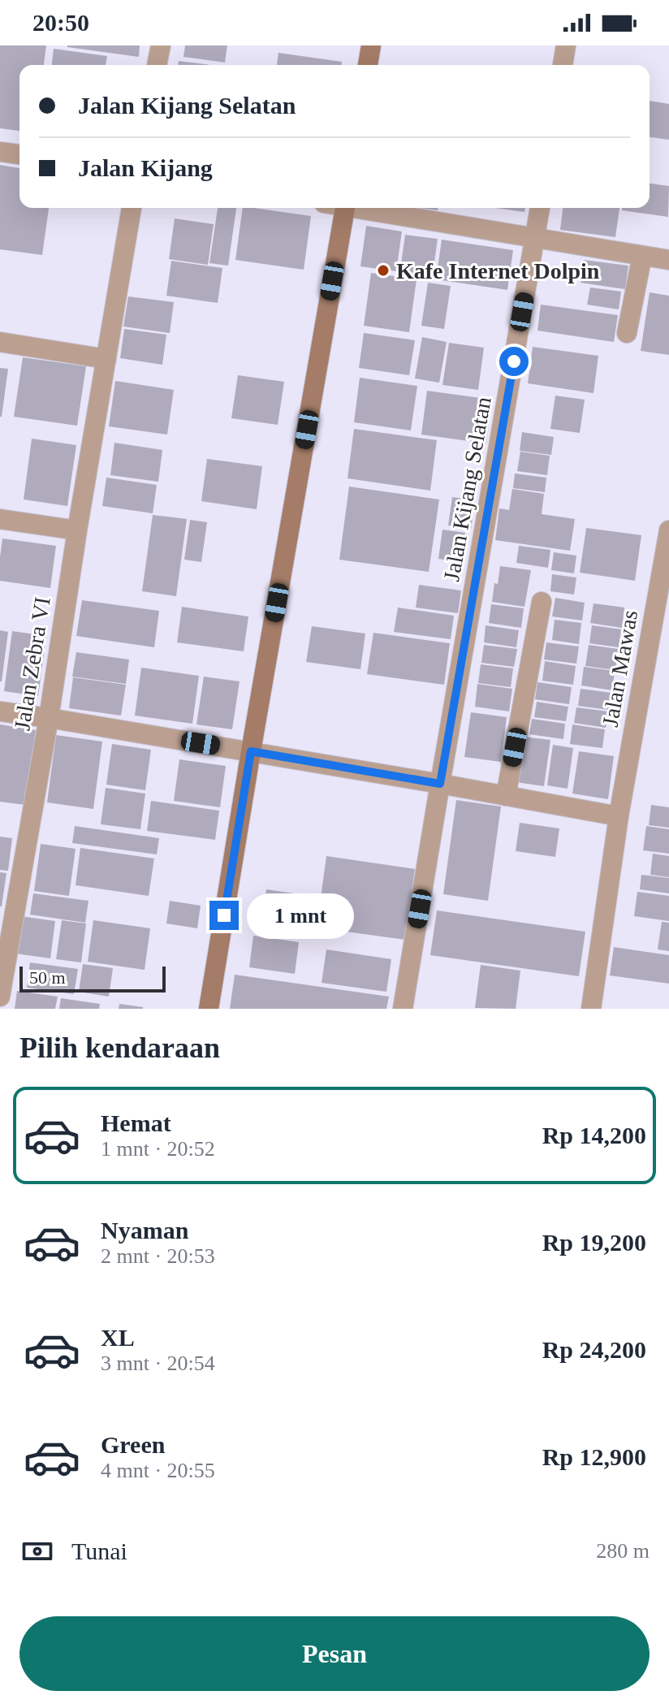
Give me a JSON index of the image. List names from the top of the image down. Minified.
{"streets":{"street":["Jalan Kijang Selatan","Jalan Zebra VI","Jalan Mawas"]},"places":["Kafe Internet Dolpin"],"scale_bar":"50 m","page":{"status":"20:50","banner":["Jalan Kijang Selatan","Jalan Kijang"],"bubble":"1 mnt","scale":"50 m","heading":"Pilih kendaraan","list":[{"name":"Hemat","note":"1 mnt · 20:52","value":"Rp 14,200"},{"name":"Nyaman","note":"2 mnt · 20:53","value":"Rp 19,200"},{"name":"XL","note":"3 mnt · 20:54","value":"Rp 24,200"},{"name":"Green","note":"4 mnt · 20:55","value":"Rp 12,900"}],"pay":["Tunai","280 m"],"buttons":"Pesan"}}
